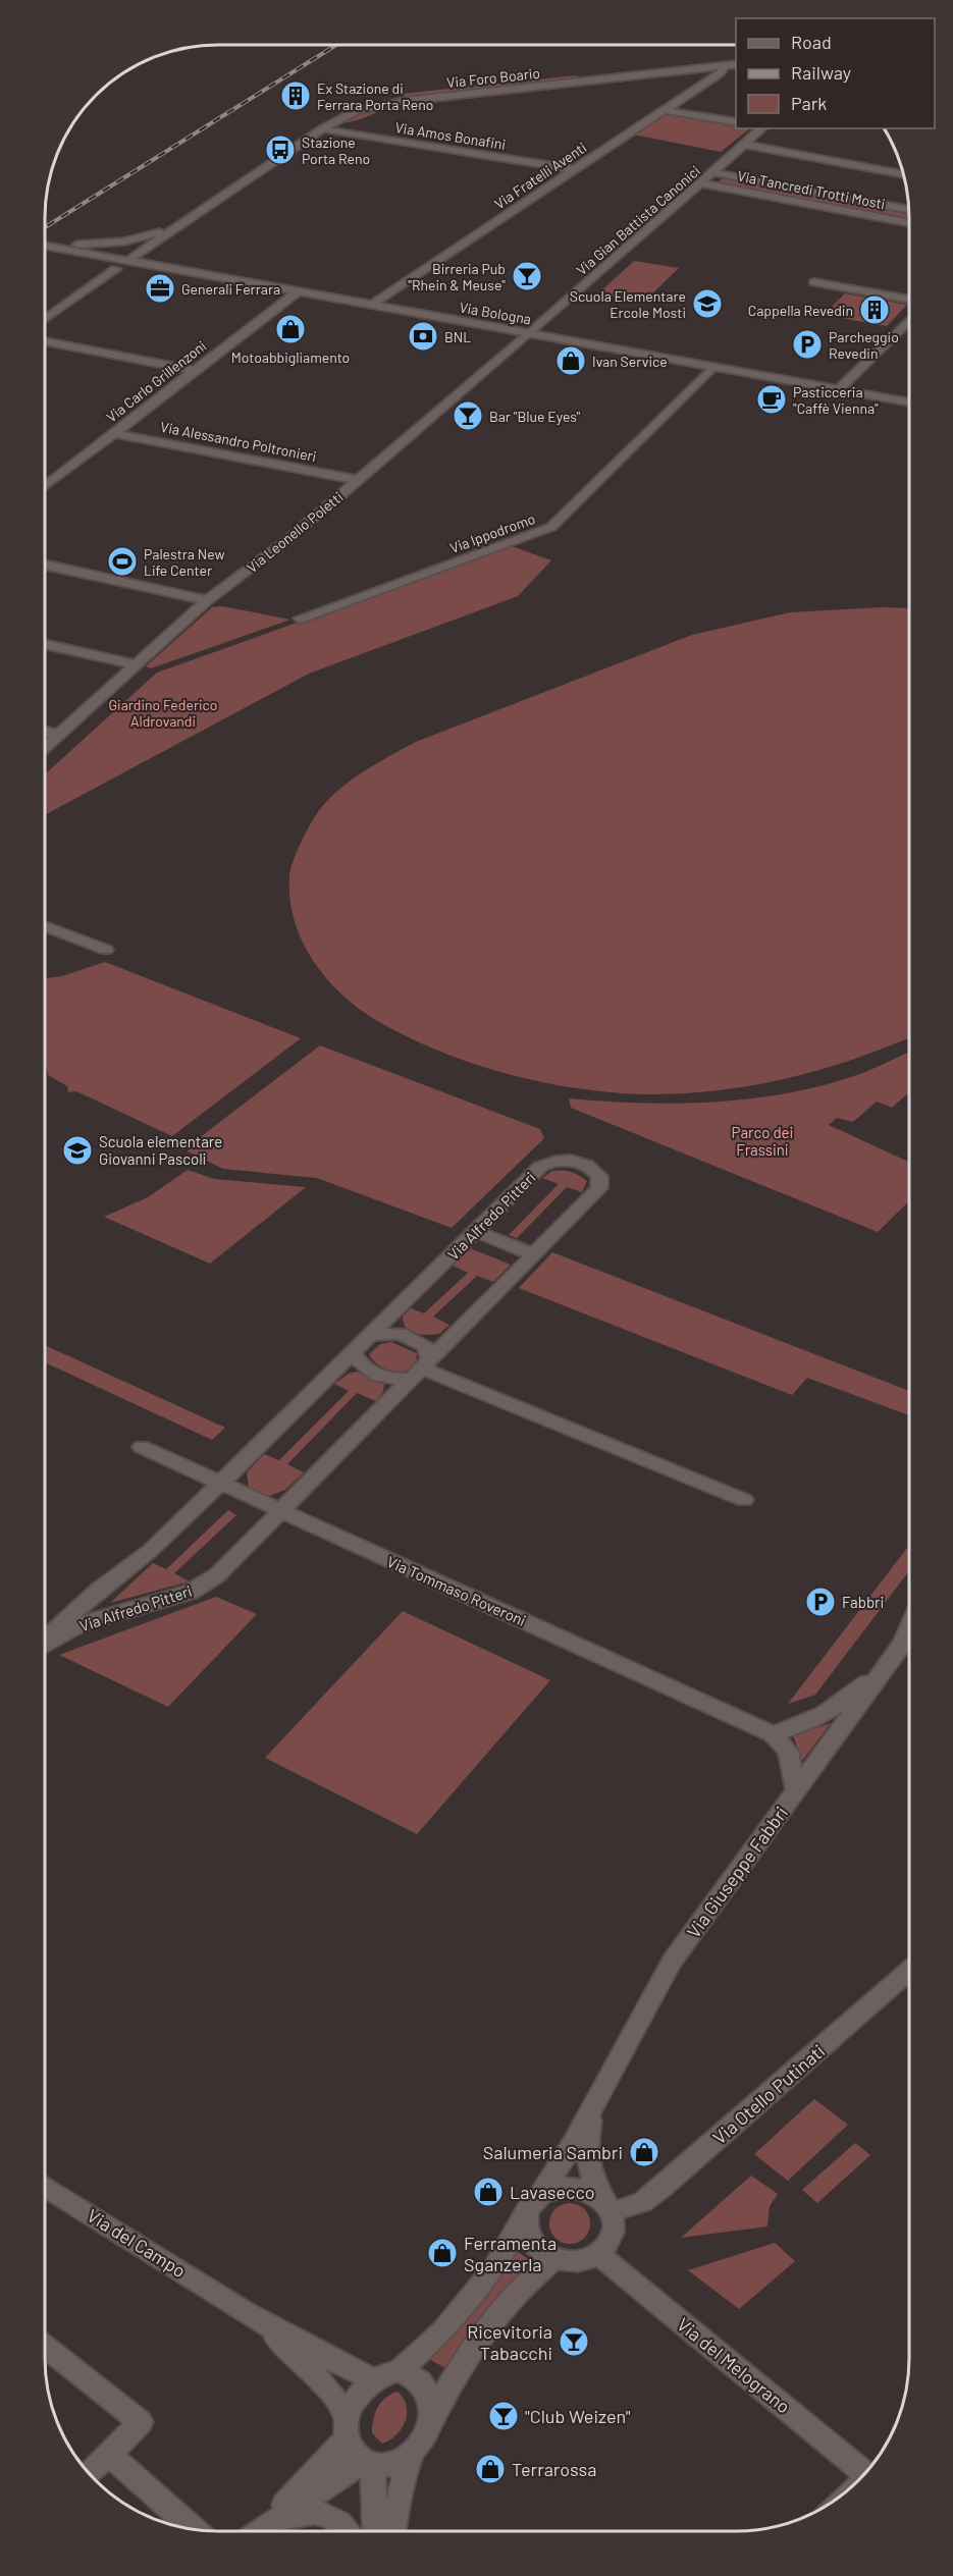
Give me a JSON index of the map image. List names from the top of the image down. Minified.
{"streets":{"street":["Via Foro Boario","Via Amos Bonafini","Via Fratelli Aventi","Via Tancredi Trotti Mosti","Via Gian Battista Canonici","Via Bologna","Via Carlo Grillenzoni","Via Alessandro Poltronieri","Via Leonello Poletti","Via Ippodromo","Via Alfredo Pitteri","Via Tommaso Roveroni","Via Giuseppe Fabbri","Via Otello Putinati","Via del Campo","Via del Melograno"]},"crossings":[["Via Foro Boario","Via Amos Bonafini"],["Via Foro Boario","Via Fratelli Aventi"],["Via Foro Boario","Via Bologna"],["Via Amos Bonafini","Via Fratelli Aventi"],["Via Fratelli Aventi","Via Bologna"],["Via Tancredi Trotti Mosti","Via Gian Battista Canonici"],["Via Gian Battista Canonici","Via Bologna"],["Via Gian Battista Canonici","Via Leonello Poletti"],["Via Bologna","Via Carlo Grillenzoni"],["Via Bologna","Via Leonello Poletti"],["Via Bologna","Via Ippodromo"],["Via Carlo Grillenzoni","Via Alessandro Poltronieri"],["Via Alessandro Poltronieri","Via Leonello Poletti"],["Via Alfredo Pitteri","Via Tommaso Roveroni"],["Via Giuseppe Fabbri","Via Otello Putinati"],["Via Giuseppe Fabbri","Via del Campo"],["Via Giuseppe Fabbri","Via del Melograno"],["Via Otello Putinati","Via del Melograno"]],"parks":["Giardino Federico Aldrovandi","Parco dei Frassini"],"places":{"building":["Ex Stazione di Ferrara Porta Reno","Cappella Revedin"],"bus stop":["Stazione Porta Reno"],"bar":["Birreria Pub \"Rhein & Meuse\"","Bar \"Blue Eyes\"","Ricevitoria Tabacchi","\"Club Weizen\""],"office":["Generali Ferrara"],"school or university":["Scuola Elementare Ercole Mosti","Scuola elementare Giovanni Pascoli"],"shop":["Motoabbigliamento","Ivan Service","Salumeria Sambri","Lavasecco","Ferramenta Sganzerla","Terrarossa"],"bank":["BNL"],"parking":["Parcheggio Revedin","Fabbri"],"cafe":["Pasticceria \"Caffè Vienna\""],"sports":["Palestra New Life Center"]},"legend":["Road","Railway","Park"]}
